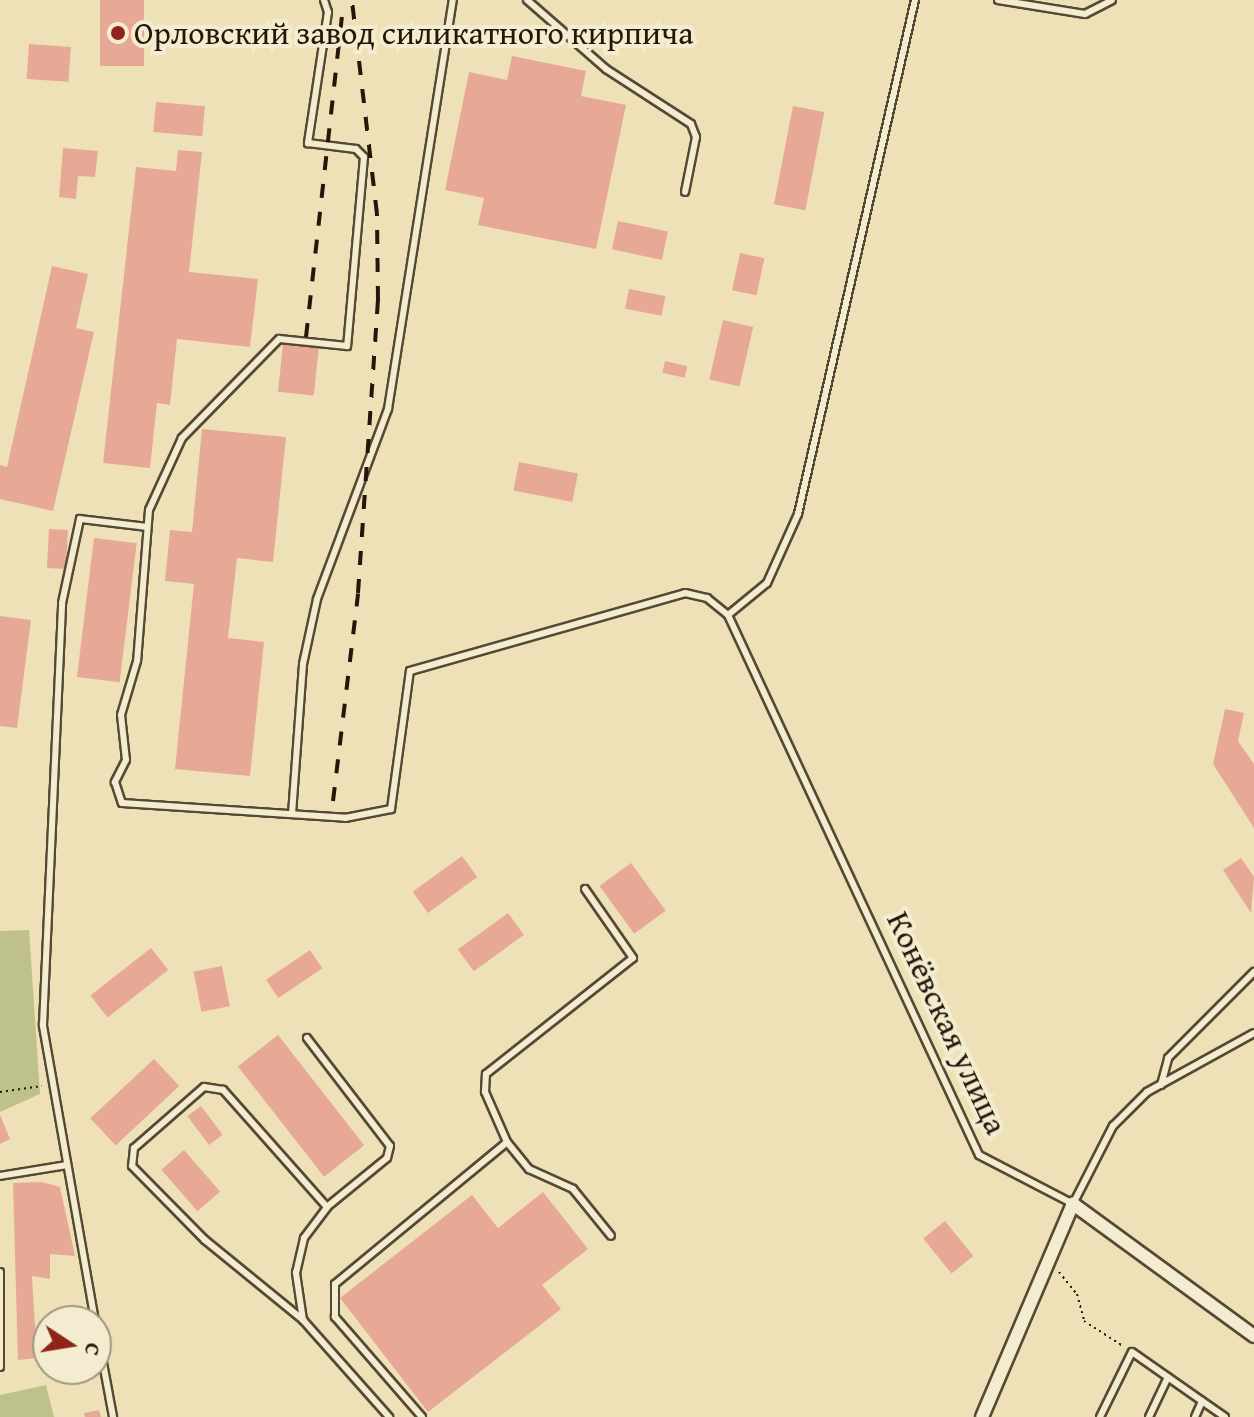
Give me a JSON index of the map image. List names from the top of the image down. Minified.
{"streets":{"street":["Конёвская улица"]},"places":["Орловский завод силикатного кирпича"],"north":"right"}
